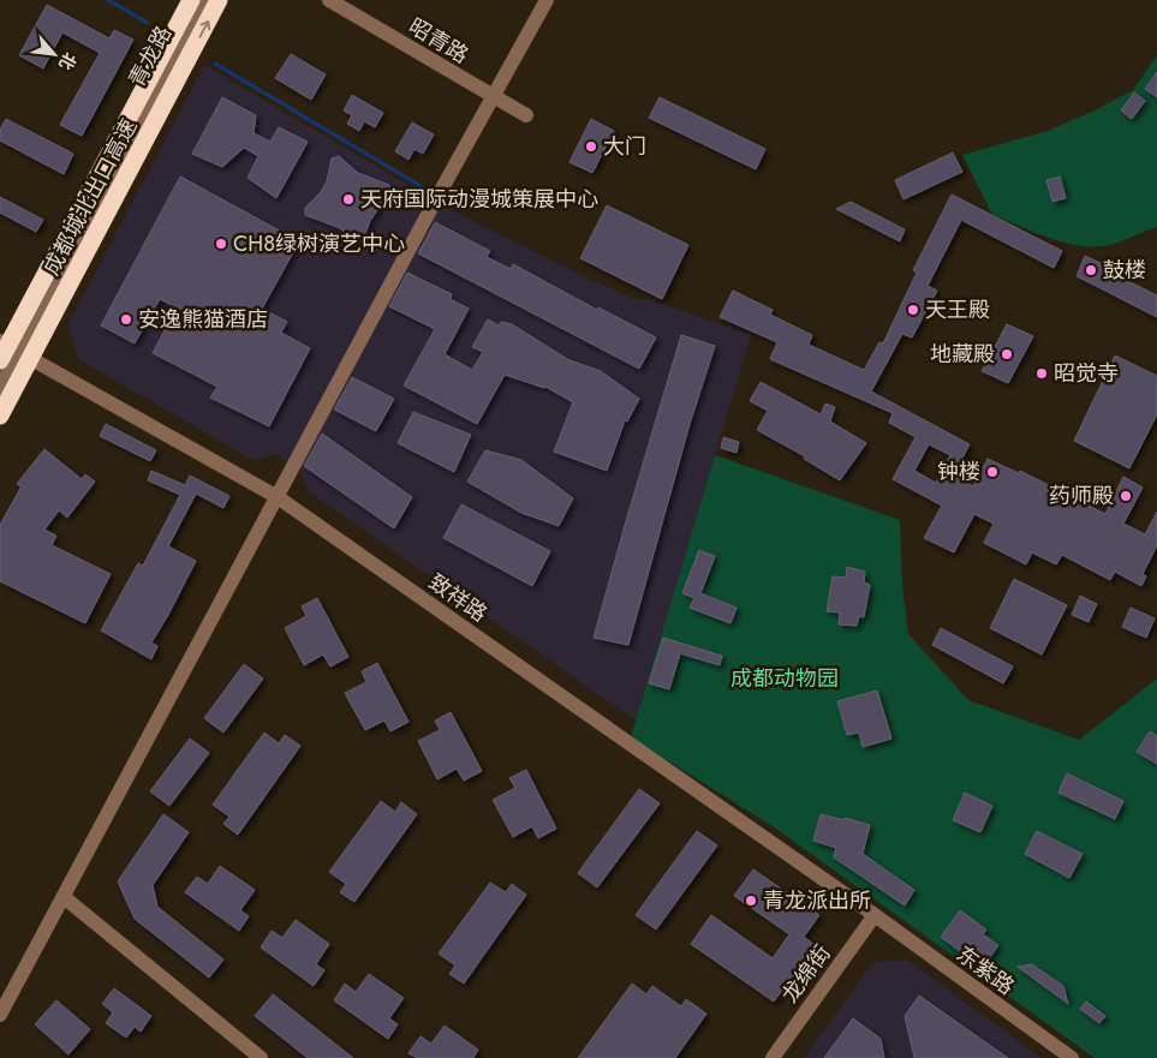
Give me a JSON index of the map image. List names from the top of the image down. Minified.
{"streets":{"highway":["成都城北出口高速"],"street":["昭青路","青龙路","致祥路","东紫路","龙绵街"]},"crossings":[["青龙路","致祥路"],["致祥路","东紫路"],["致祥路","龙绵街"],["东紫路","龙绵街"]],"parks":["成都动物园"],"places":["大门","天府国际动漫城策展中心","CH8绿树演艺中心","鼓楼","天王殿","安逸熊猫酒店","地藏殿","昭觉寺","钟楼","药师殿","青龙派出所"],"north":"bottom right"}
